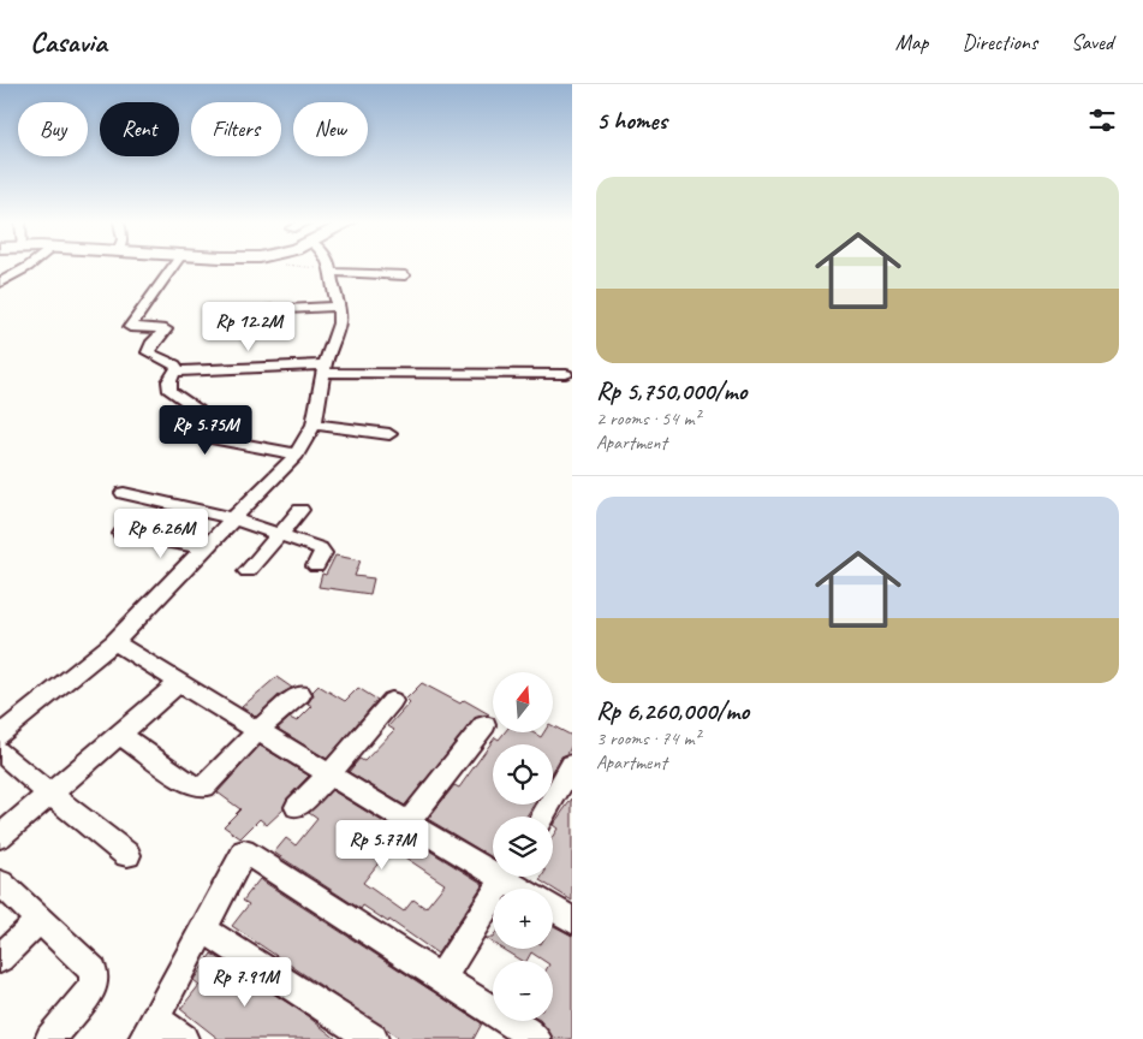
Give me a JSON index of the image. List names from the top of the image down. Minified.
{"north":"top","page":{"header":"Casavia","nav":["Map","Directions","Saved"],"heading":"5 homes","chip":["Buy","Rent","Filters","New"],"list":[{"name":"Rp 5,750,000/mo","note":"2 rooms · 54 m² · Apartment"},{"name":"Rp 6,260,000/mo","note":"3 rooms · 74 m² · Apartment"}],"price":["Rp 12.2M","Rp 5.75M","Rp 6.26M","Rp 5.77M","Rp 7.91M"],"map_buttons":["+","−"]}}
